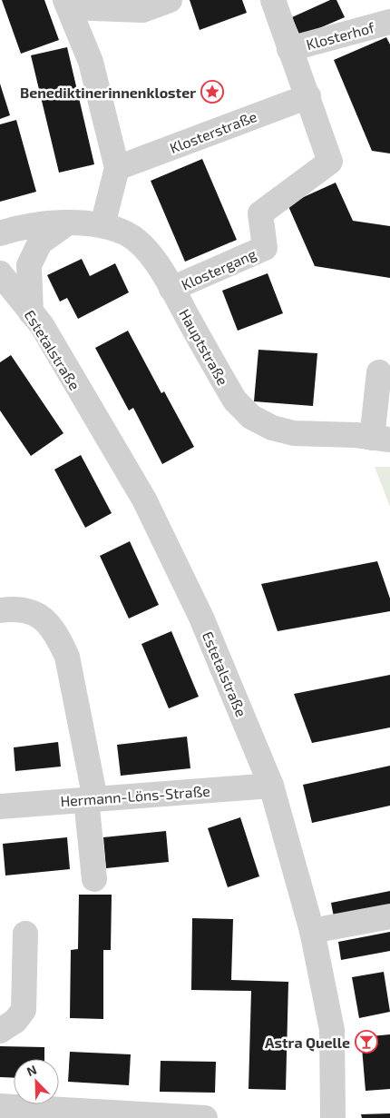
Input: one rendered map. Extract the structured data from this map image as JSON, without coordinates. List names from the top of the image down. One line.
{"streets":{"street":["Klosterhof","Klosterstraße","Klostergang","Hauptstraße","Estetalstraße","Hermann-Löns-Straße"]},"crossings":[["Klosterhof","Klosterstraße"],["Klosterhof","Klostergang"],["Klosterstraße","Klostergang"],["Klostergang","Hauptstraße"],["Estetalstraße","Hermann-Löns-Straße"]],"places":{"place":["Benediktinerinnenkloster"],"bar":["Astra Quelle"]},"north":"top left"}
